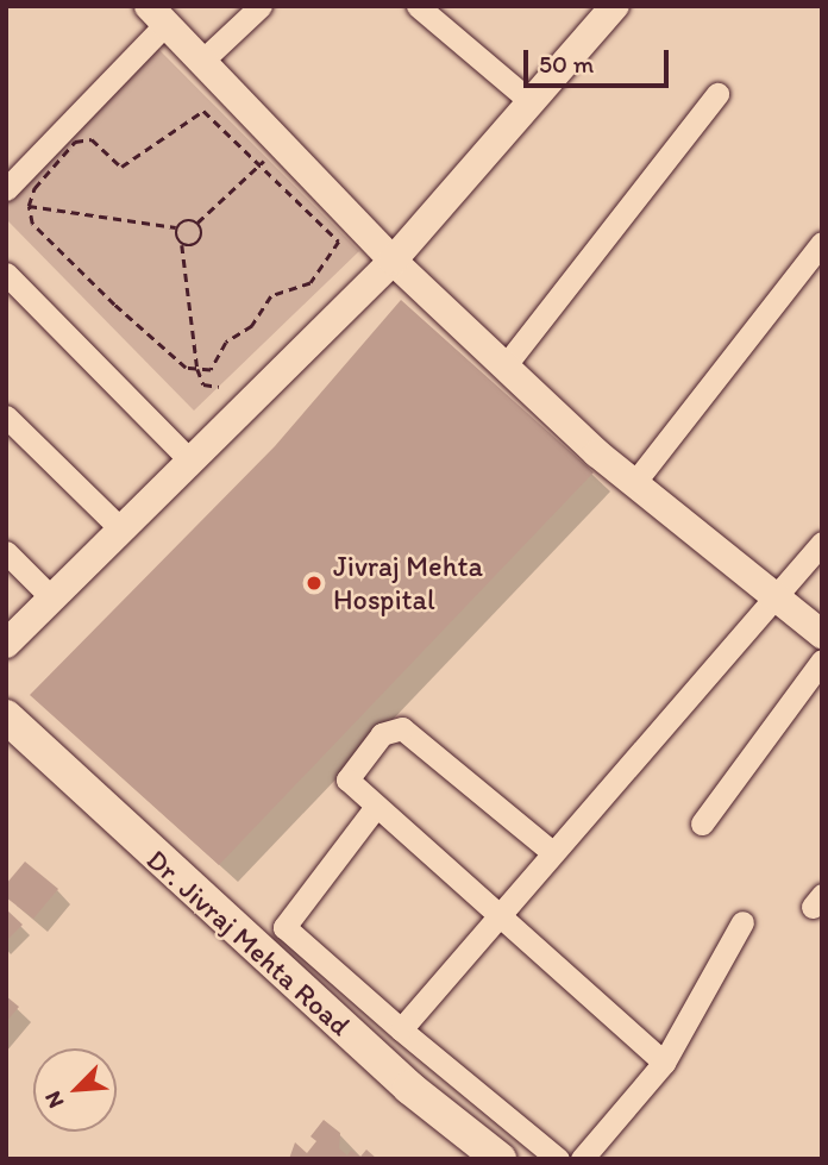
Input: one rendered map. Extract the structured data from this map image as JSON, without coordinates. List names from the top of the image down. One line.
{"streets":{"main road":["Dr. Jivraj Mehta Road"]},"places":["Jivraj Mehta Hospital"],"scale_bar":"50 m","north":"bottom left"}
